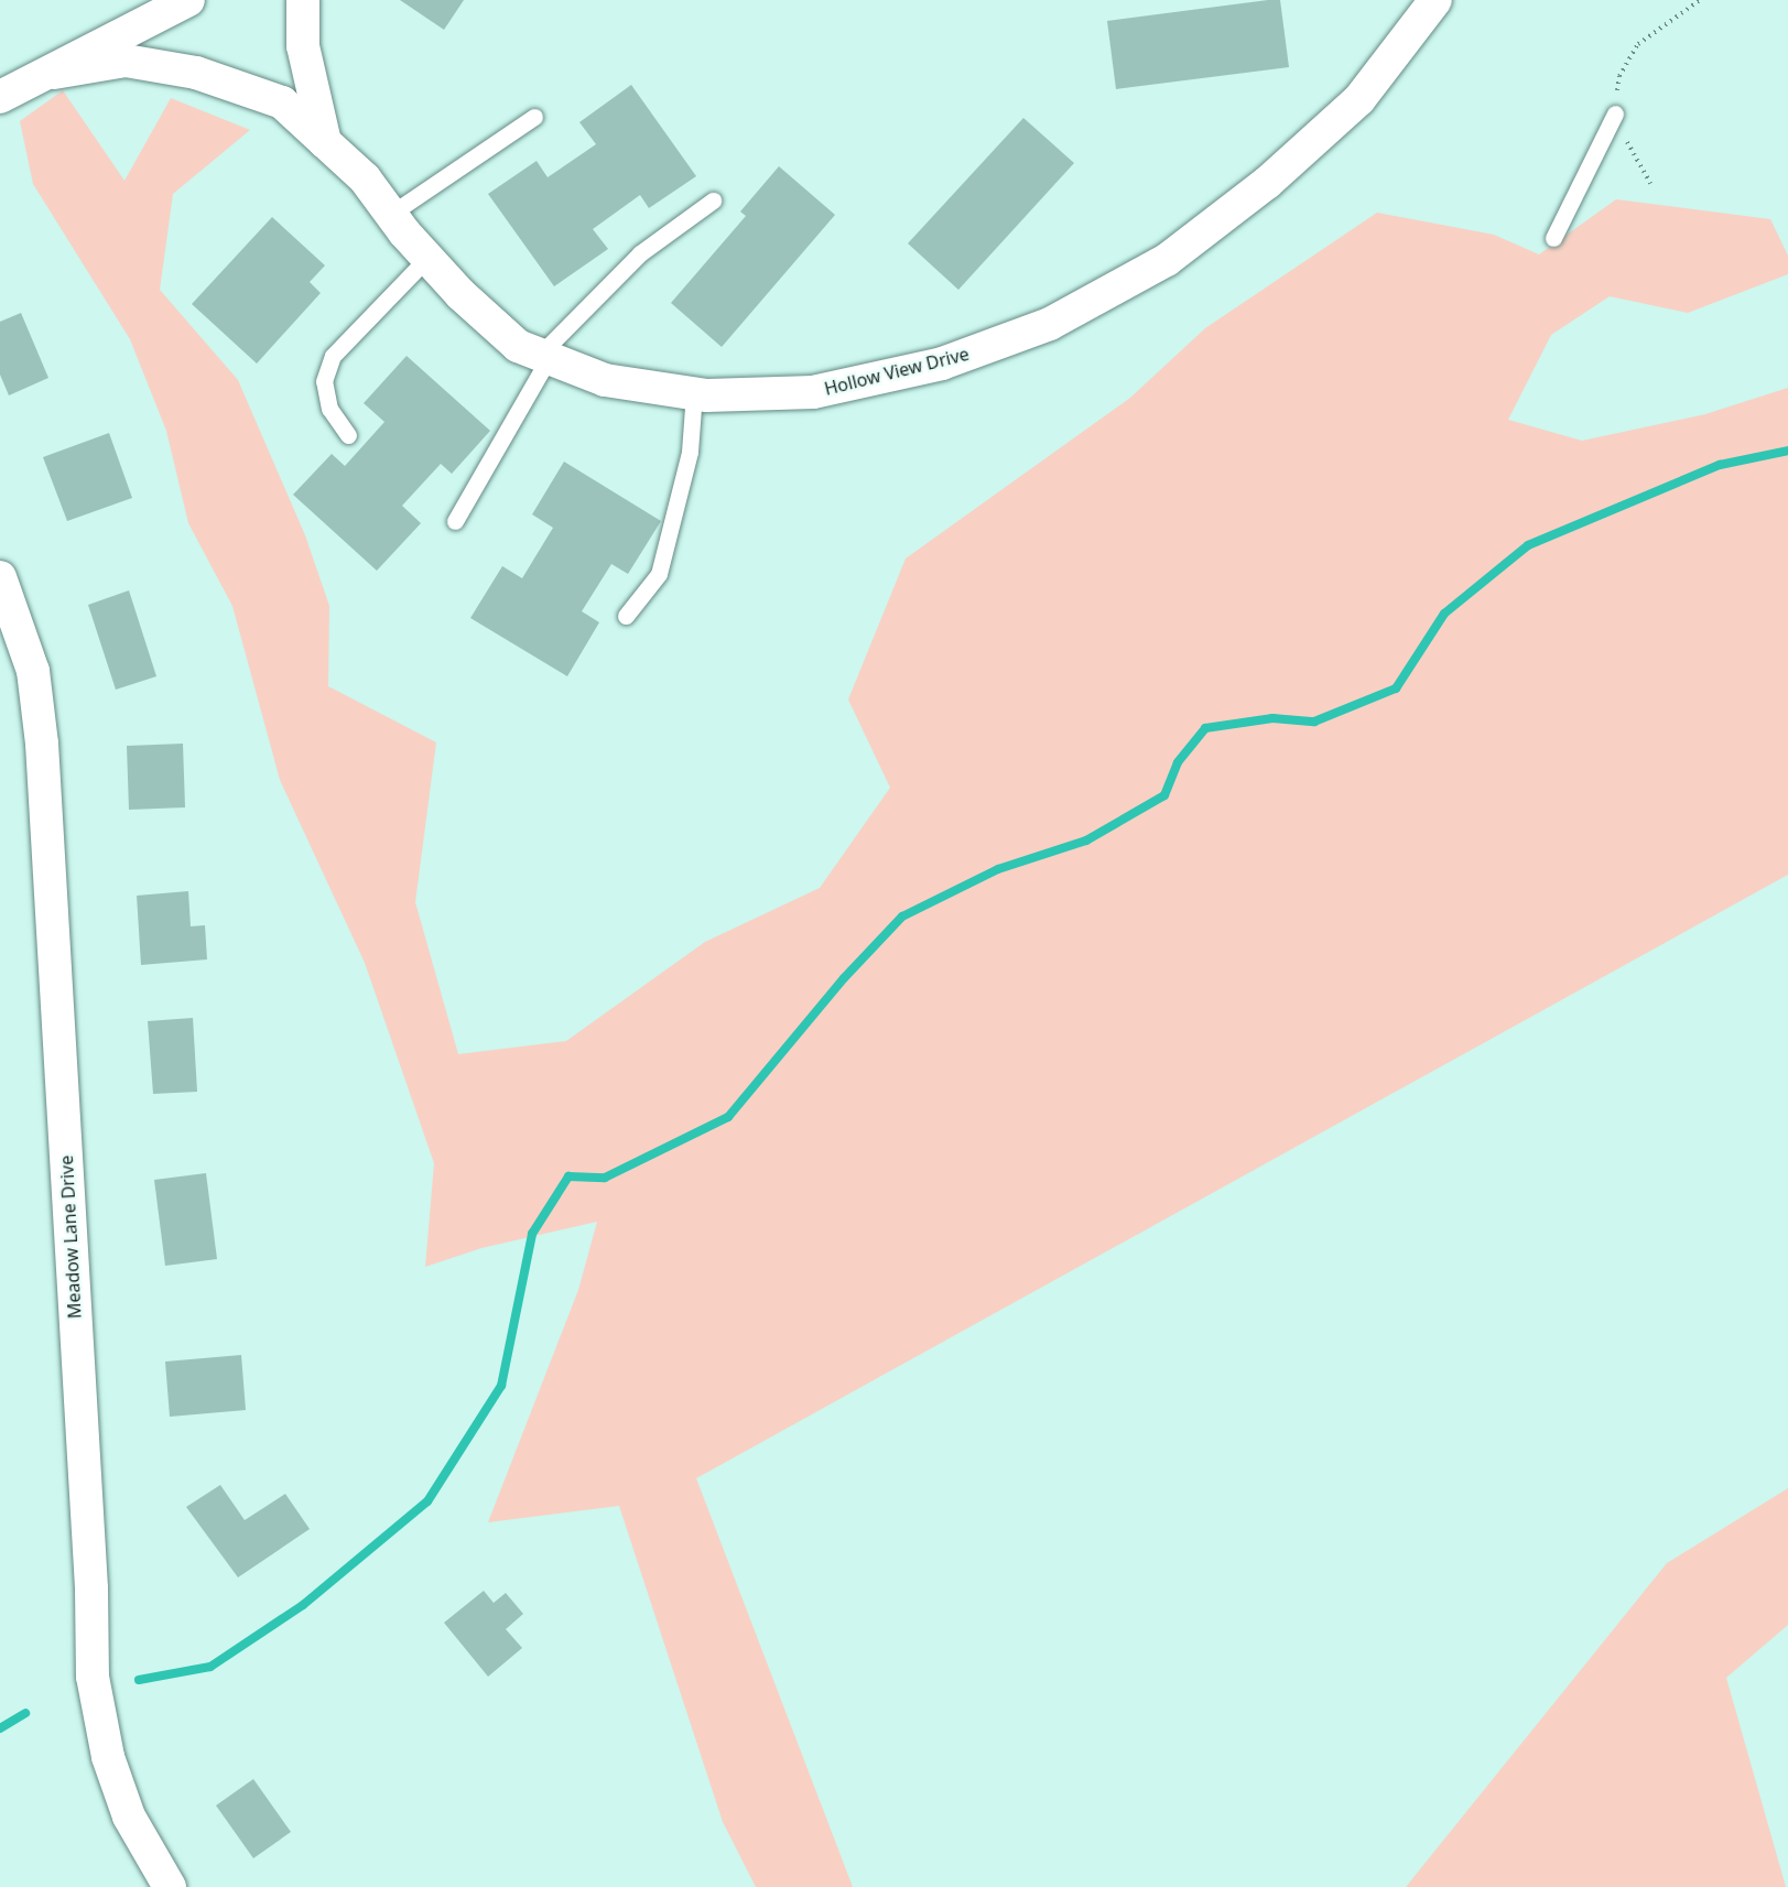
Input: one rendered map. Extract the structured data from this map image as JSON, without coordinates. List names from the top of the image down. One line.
{"streets":{"street":["Hollow View Drive","Meadow Lane Drive"]}}
